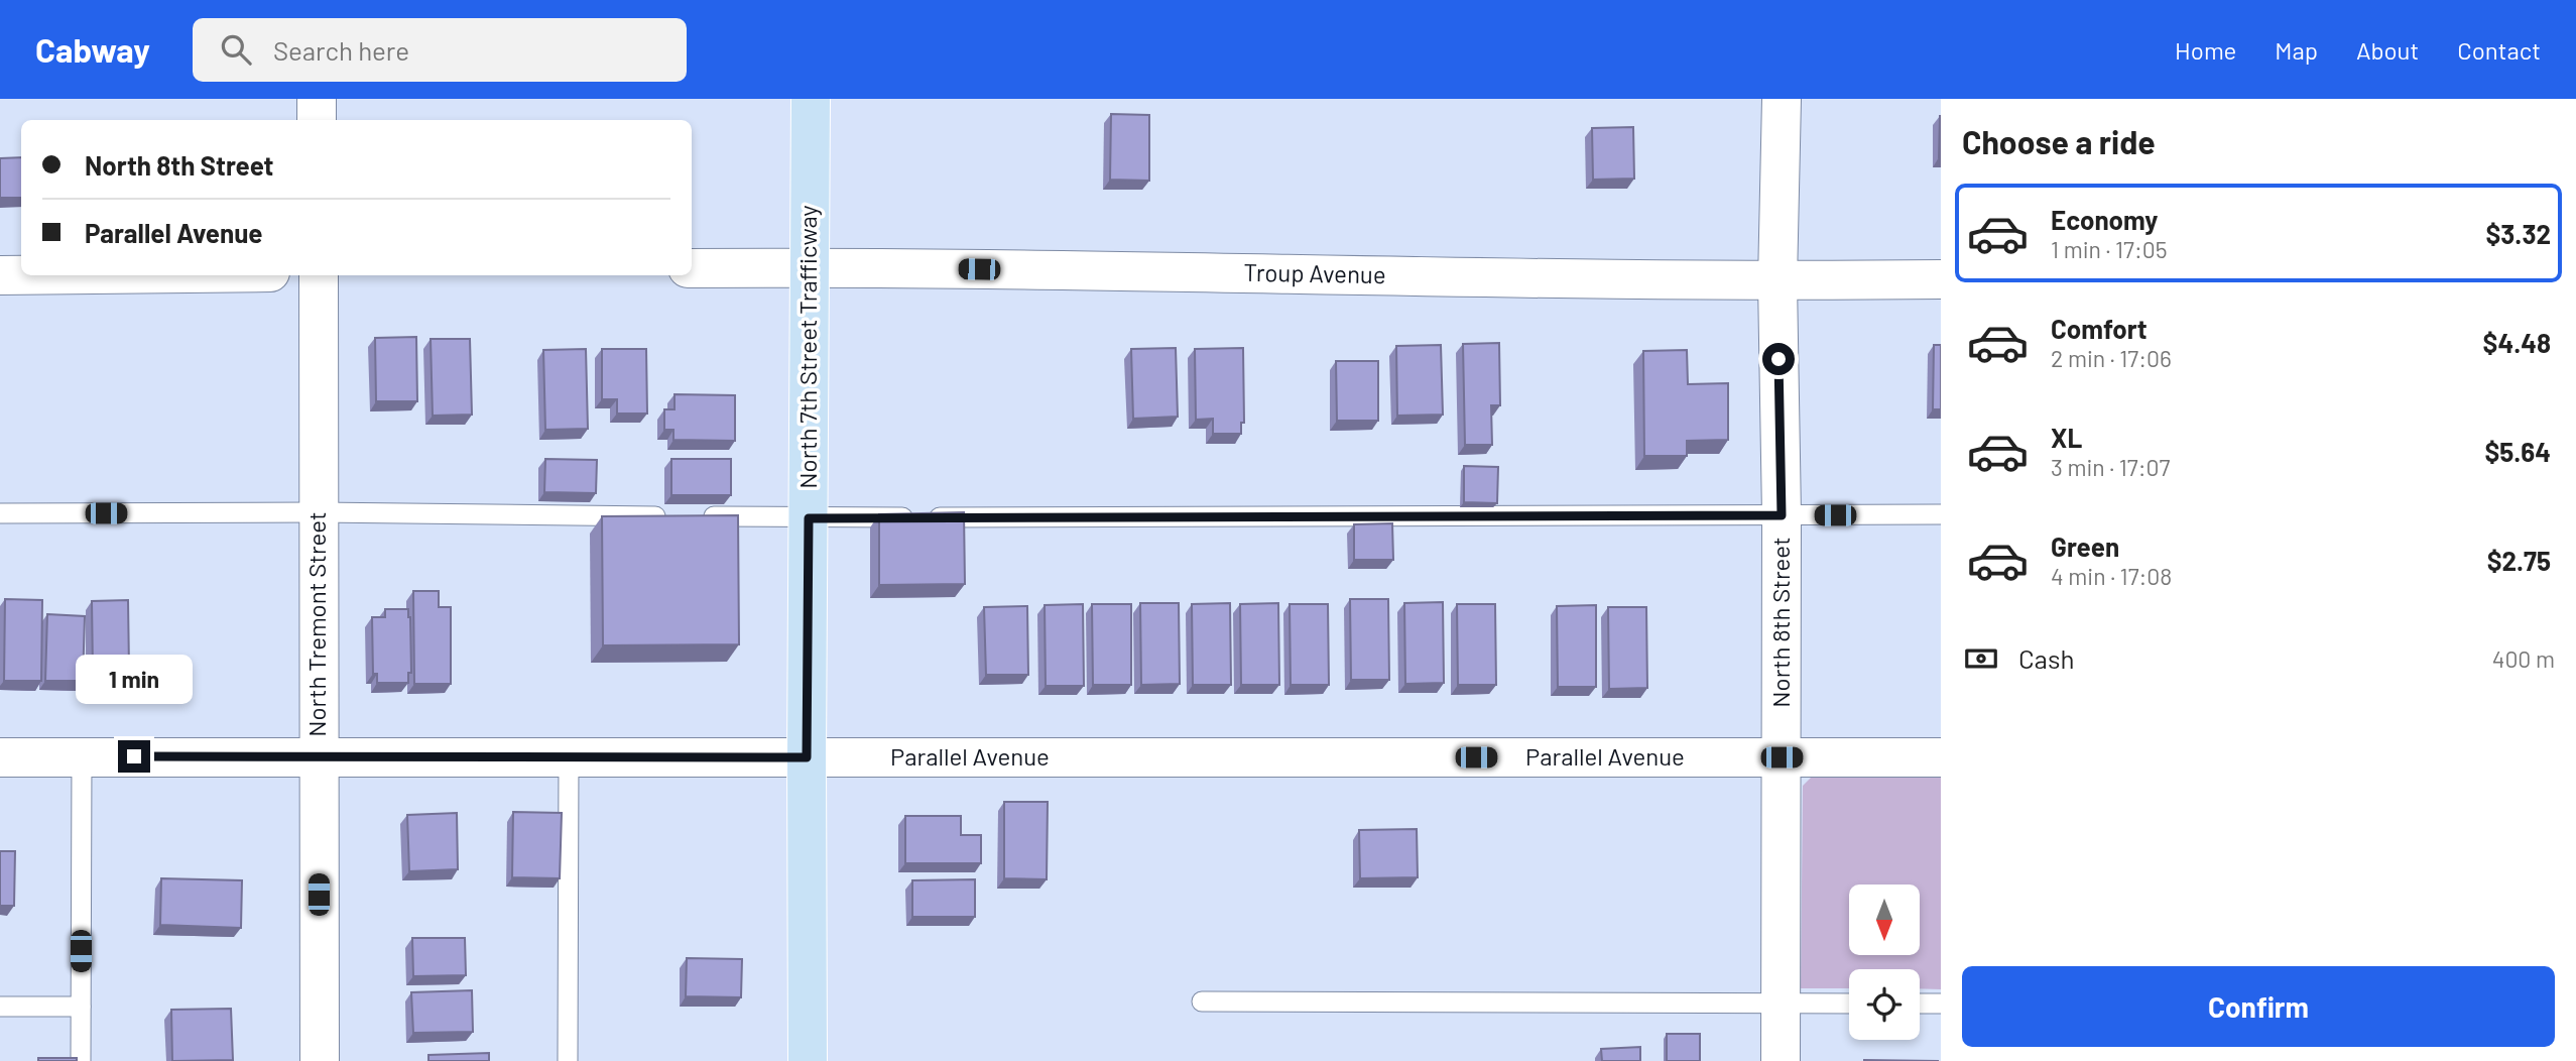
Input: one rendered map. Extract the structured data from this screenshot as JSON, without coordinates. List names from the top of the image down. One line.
{"streets":{"main road":["North 7th Street Trafficway"],"street":["Troup Avenue","North 8th Street","North Tremont Street","Parallel Avenue"]},"crossings":[["Troup Avenue","North 7th Street Trafficway"],["Troup Avenue","North 8th Street"],["North 7th Street Trafficway","Parallel Avenue"],["North 8th Street","Parallel Avenue"],["North Tremont Street","Parallel Avenue"]],"north":"bottom","page":{"header":"Cabway","search":"Search here","nav":["Home","Map","About","Contact"],"heading":"Choose a ride","banner":["North 8th Street","Parallel Avenue"],"list":[{"name":"Economy","note":"1 min · 17:05","value":"$3.32"},{"name":"Comfort","note":"2 min · 17:06","value":"$4.48"},{"name":"XL","note":"3 min · 17:07","value":"$5.64"},{"name":"Green","note":"4 min · 17:08","value":"$2.75"}],"pay":["Cash","400 m"],"bubble":"1 min","buttons":"Confirm"}}
